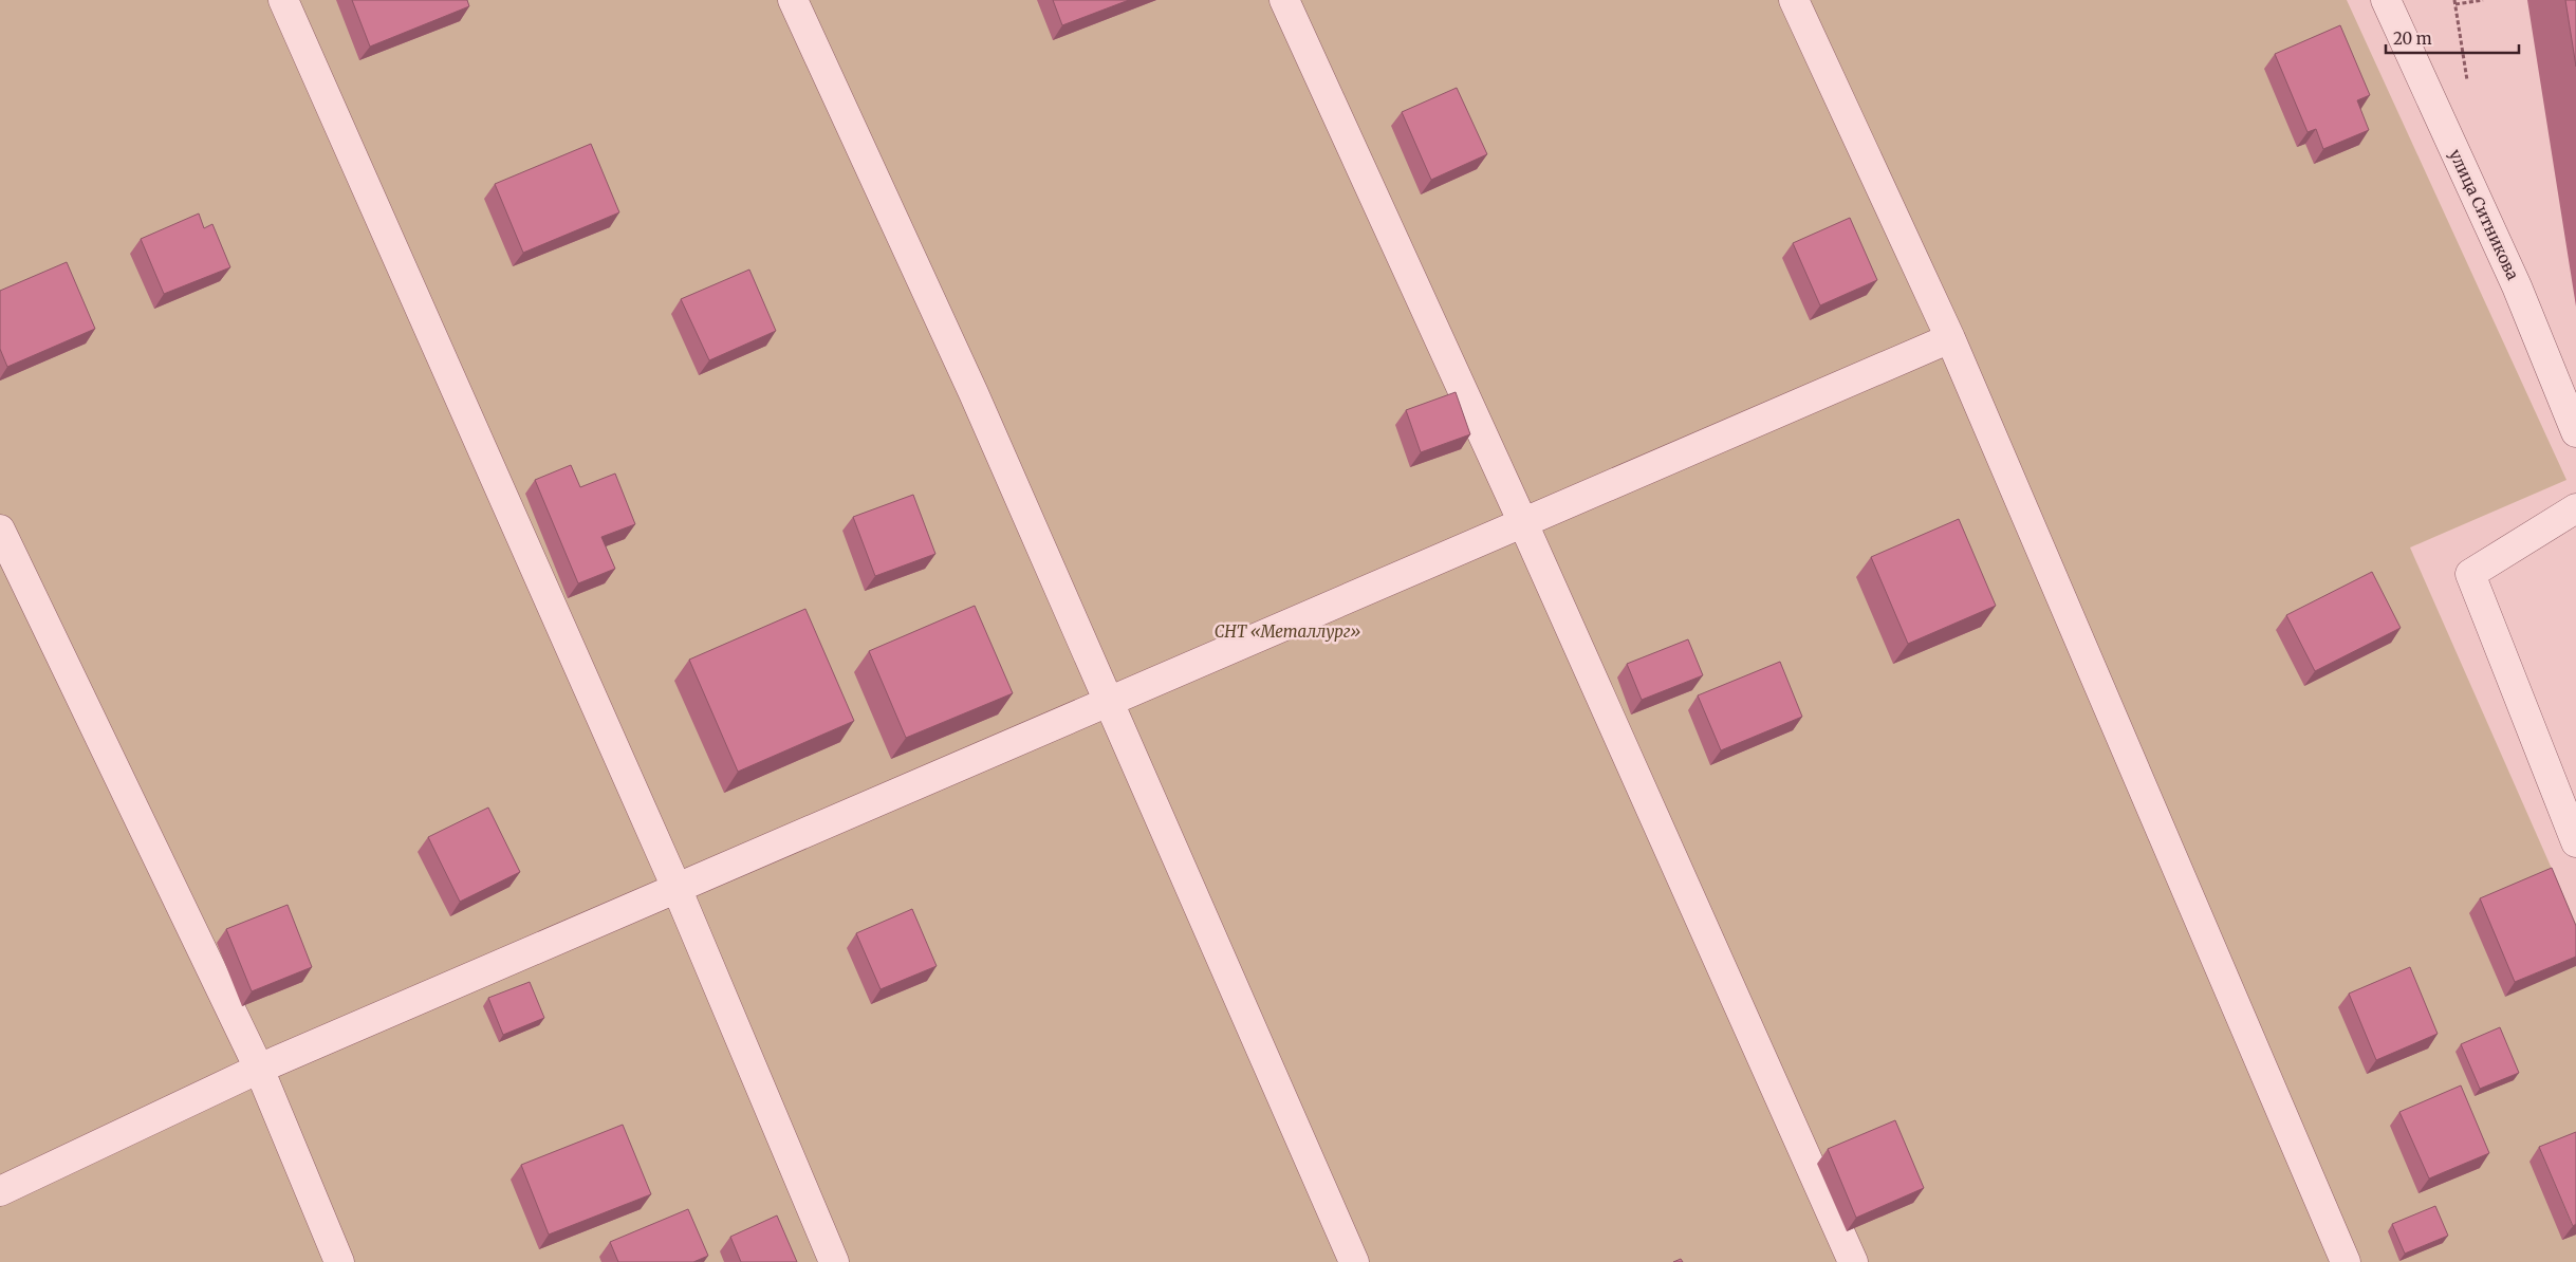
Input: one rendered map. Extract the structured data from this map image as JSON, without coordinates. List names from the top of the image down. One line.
{"streets":{"street":["улица Ситникова"]},"parks":["СНТ «Металлург»"],"scale_bar":"20 m"}
